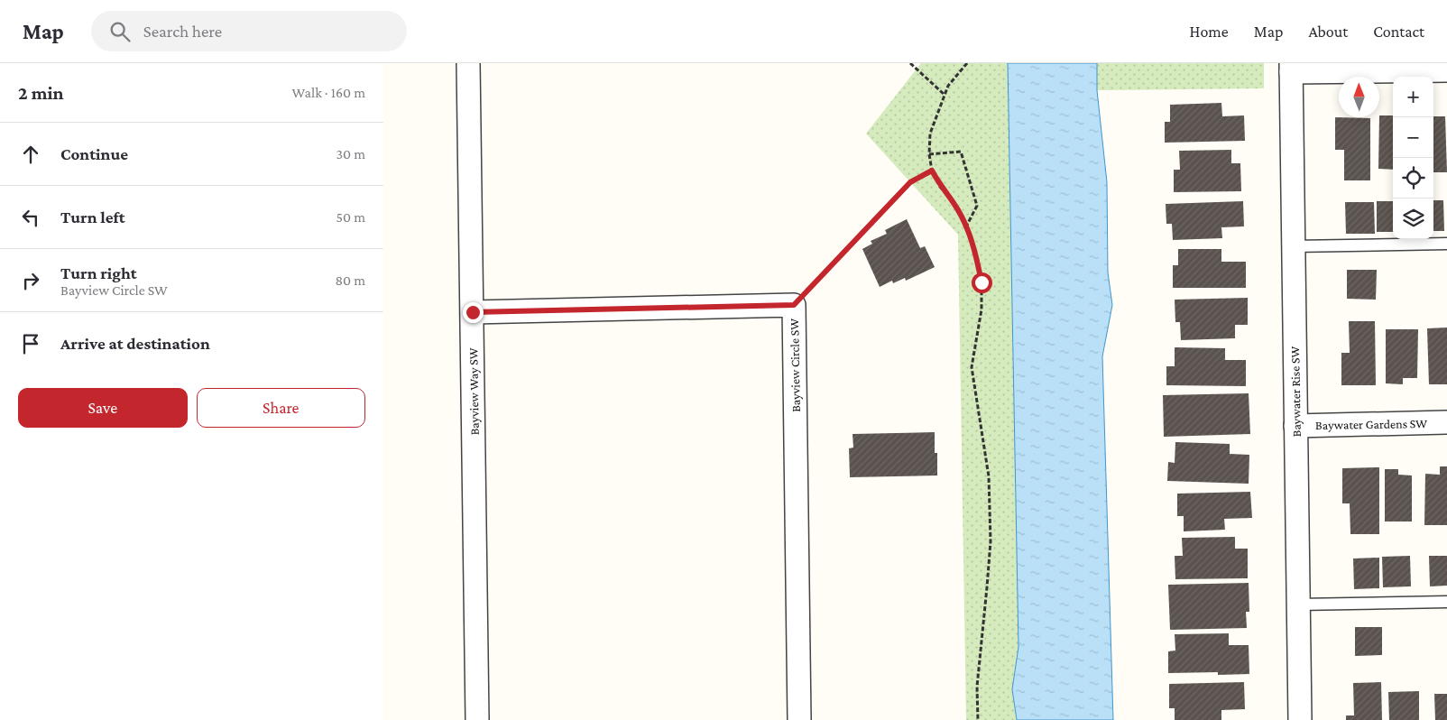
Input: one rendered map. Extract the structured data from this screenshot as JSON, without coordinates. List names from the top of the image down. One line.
{"streets":{"street":["Bayview Circle SW","Bayview Way SW","Baywater Rise SW","Baywater Gardens SW"]},"crossings":[["Bayview Circle SW","Bayview Way SW"],["Baywater Rise SW","Baywater Gardens SW"]],"north":"top","page":{"header":"Map","search":"Search here","nav":["Home","Map","About","Contact"],"heading":["2 min","Walk · 160 m"],"map_buttons":["+","−"],"list":[["Continue","30 m"],["Turn left","50 m"],["Turn right","Bayview Circle SW","80 m"],"Arrive at destination"],"buttons":["Save","Share"]}}
